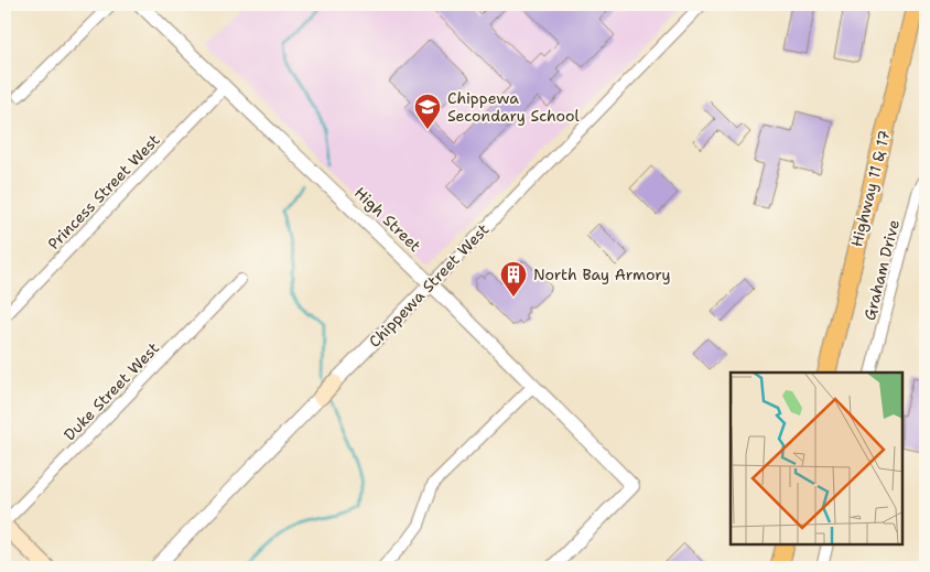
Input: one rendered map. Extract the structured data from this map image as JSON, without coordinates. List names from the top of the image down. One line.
{"streets":{"highway":["Highway 11 & 17"],"main road":["Chippewa Street West"],"street":["Princess Street West","High Street","Graham Drive","Duke Street West"]},"crossings":[["Princess Street West","High Street"],["High Street","Chippewa Street West"]],"places":{"school or university":["Chippewa Secondary School"],"building":["North Bay Armory"]}}
